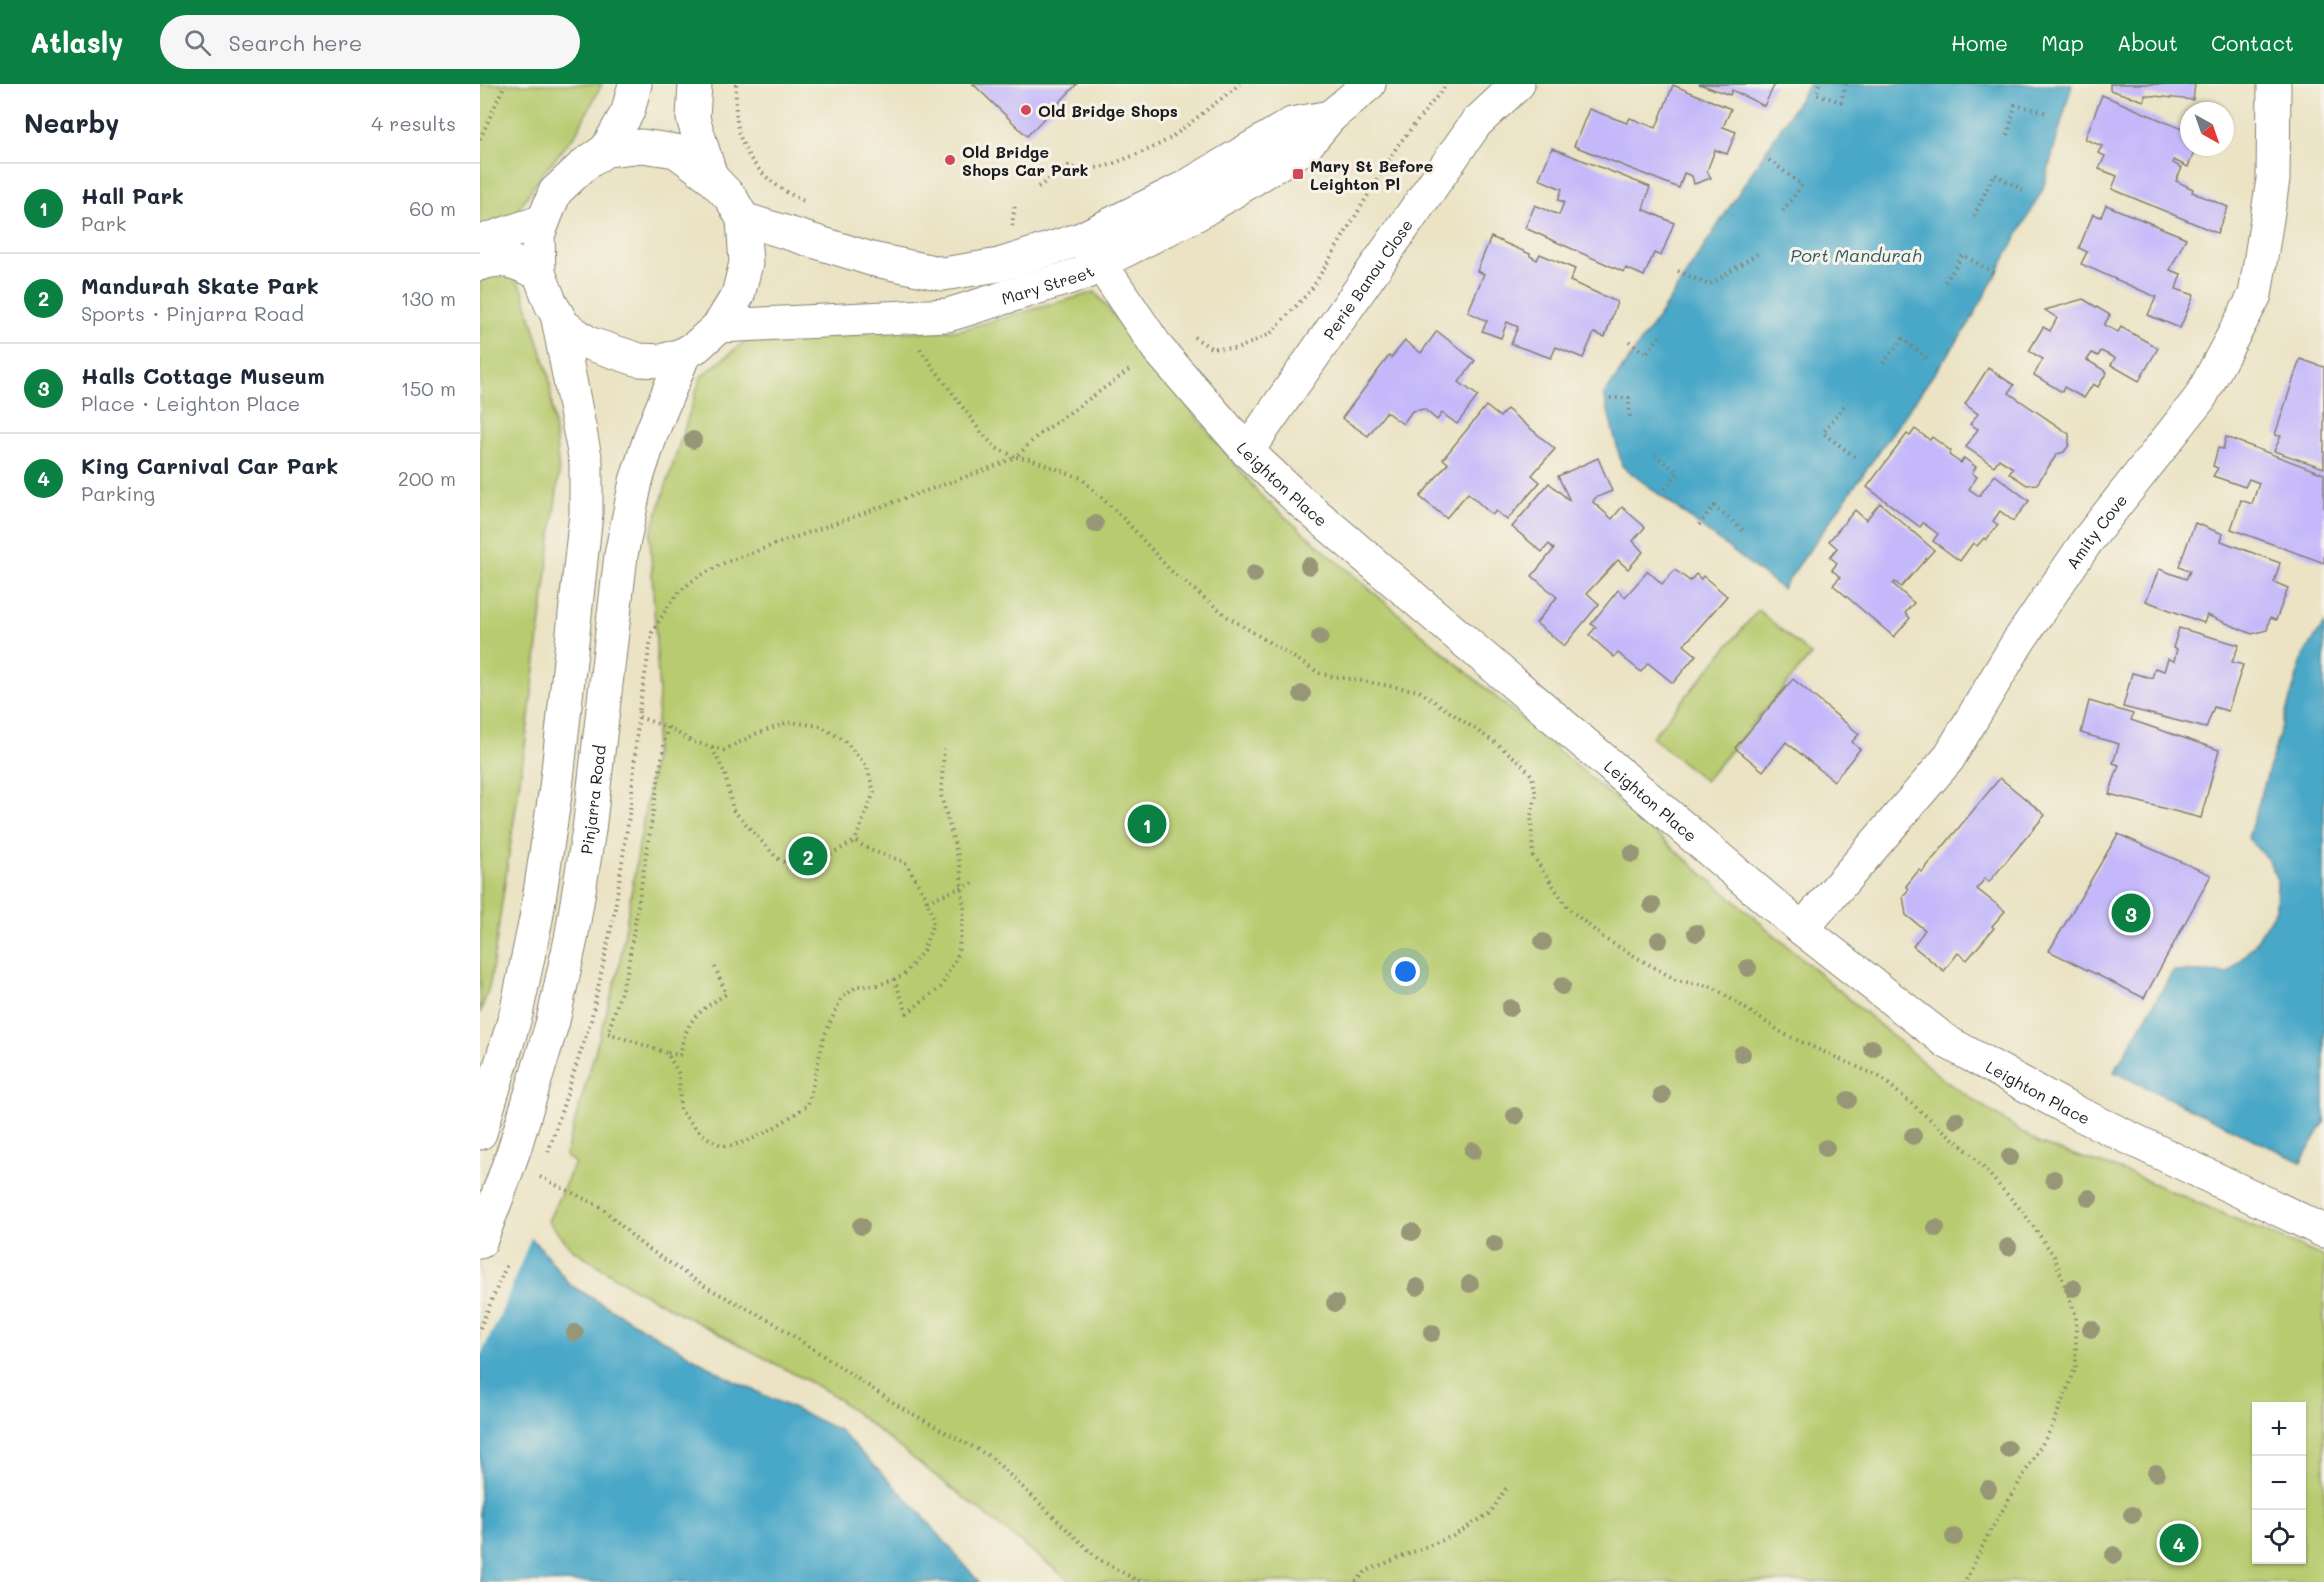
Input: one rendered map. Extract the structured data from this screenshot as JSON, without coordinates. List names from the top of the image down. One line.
{"streets":{"street":["Perie Banou Close","Mary Street","Leighton Place","Amity Cove","Pinjarra Road"]},"crossings":[["Perie Banou Close","Leighton Place"],["Mary Street","Leighton Place"],["Mary Street","Pinjarra Road"],["Leighton Place","Amity Cove"]],"water":["Port Mandurah"],"places":{"other":["Old Bridge Shops","Old Bridge Shops Car Park"],"transit":["Mary St Before Leighton Pl"]},"north":"bottom right","page":{"header":"Atlasly","search":"Search here","nav":["Home","Map","About","Contact"],"heading":["Nearby","4 results"],"list":[{"mark":"1","name":"Hall Park","note":"Park","value":"60 m"},{"mark":"2","name":"Mandurah Skate Park","note":"Sports · Pinjarra Road","value":"130 m"},{"mark":"3","name":"Halls Cottage Museum","note":"Place · Leighton Place","value":"150 m"},{"mark":"4","name":"King Carnival Car Park","note":"Parking","value":"200 m"}],"pins":["1","2","3","4"],"map_buttons":["+","−"]}}
